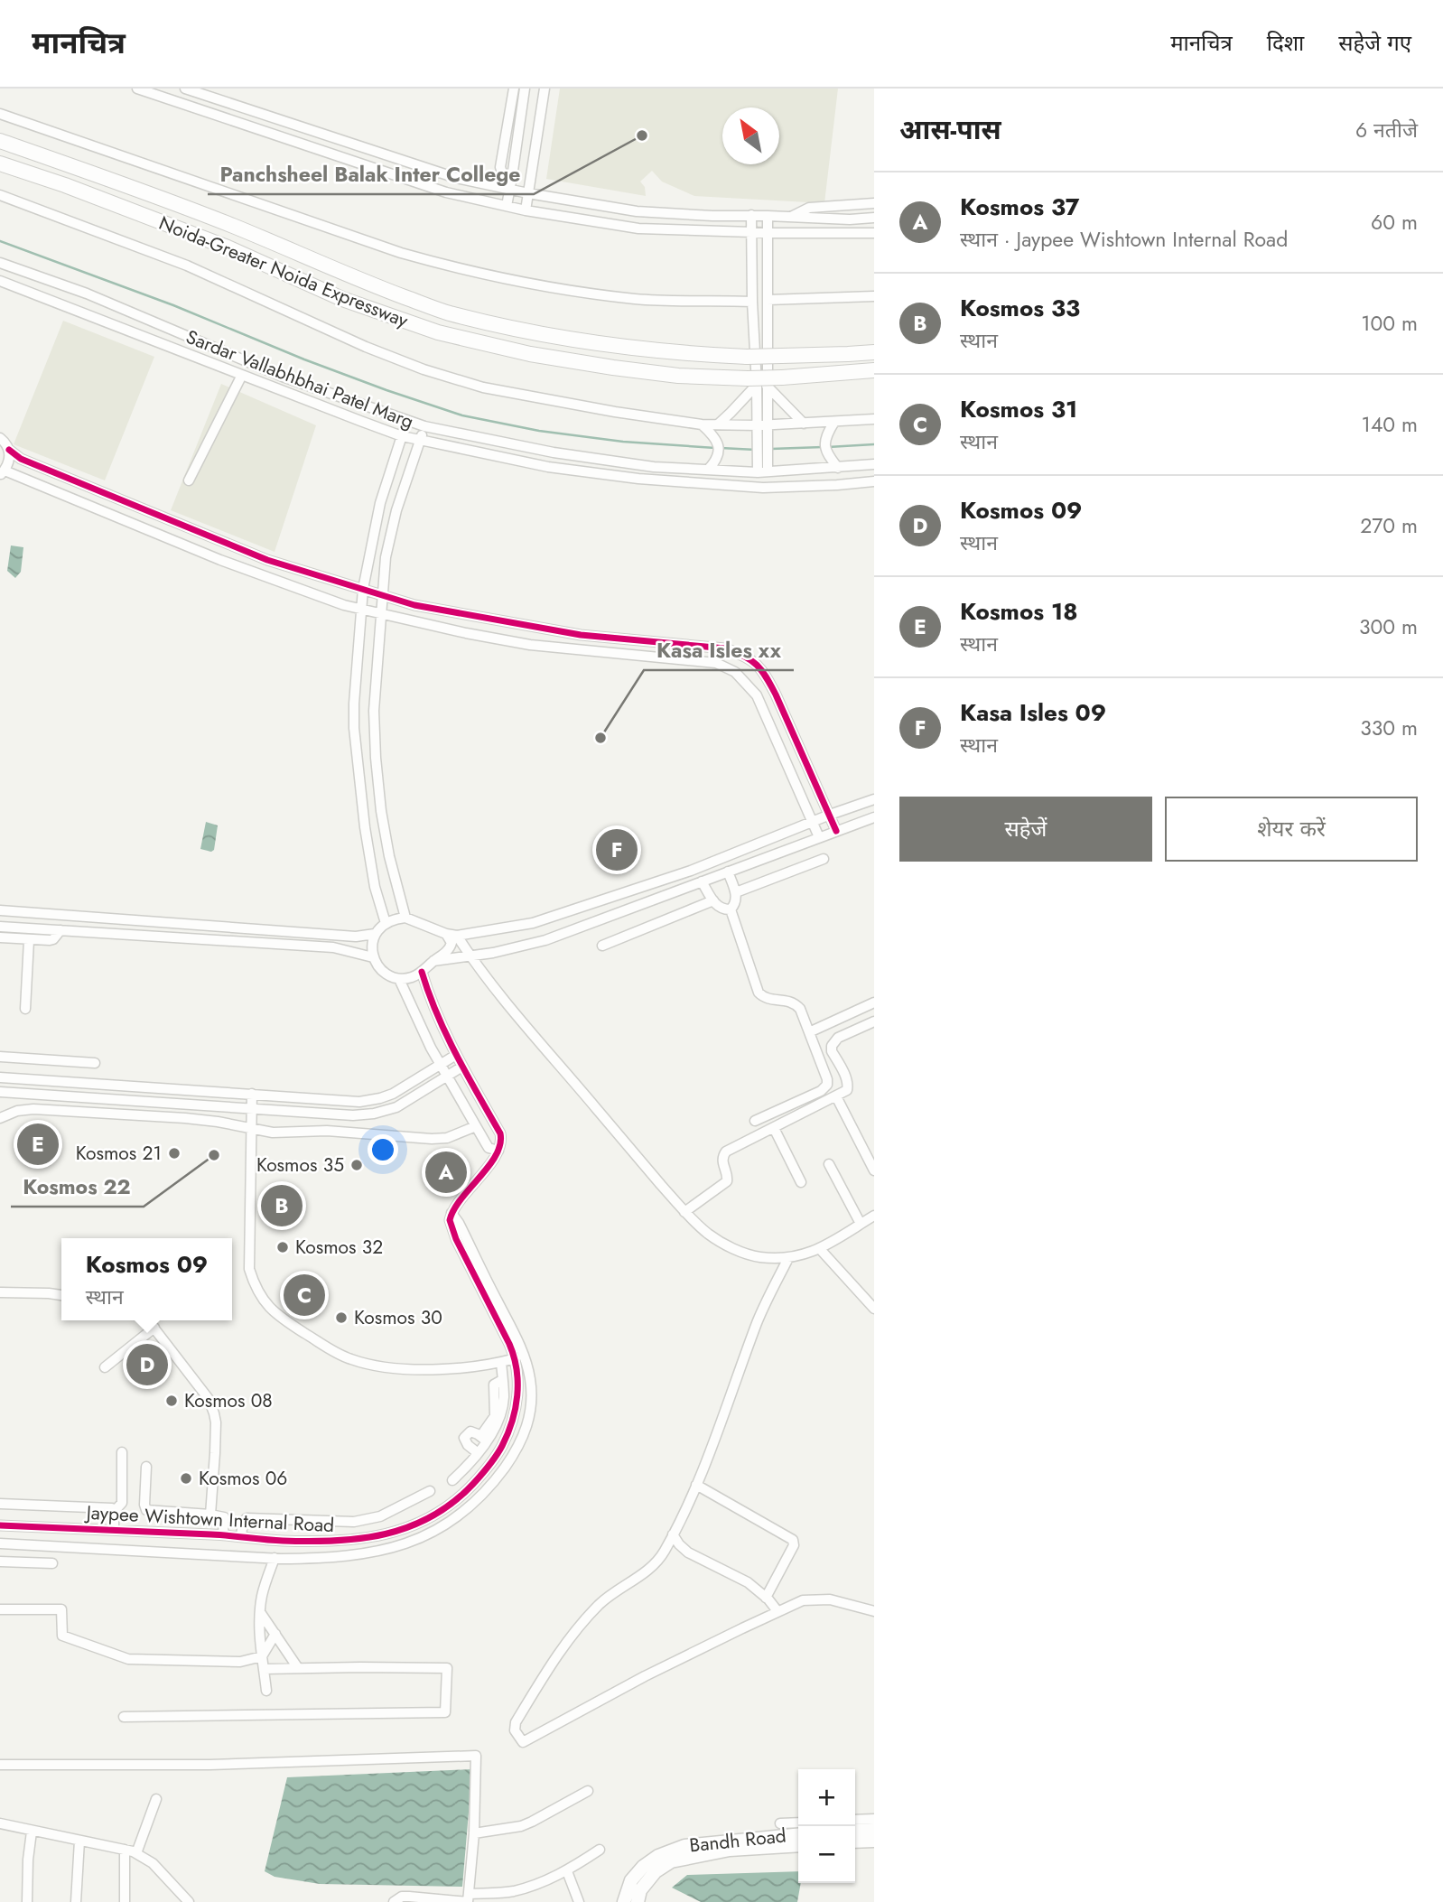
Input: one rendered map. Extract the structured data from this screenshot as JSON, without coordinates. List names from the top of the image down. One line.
{"streets":{"highway":["Noida-Greater Noida Expressway"],"main road":["Bandh Road"],"street":["Sardar Vallabhbhai Patel Marg","Jaypee Wishtown Internal Road"]},"places":["Panchsheel Balak Inter College","Kasa Isles xx","Kosmos 21","Kosmos 22","Kosmos 35","Kosmos 32","Kosmos 30","Kosmos 08","Kosmos 06"],"north":"top left","page":{"header":"मानचित्र","nav":["मानचित्र","दिशा","सहेजे गए"],"heading":["आस-पास","6 नतीजे"],"list":[{"mark":"A","name":"Kosmos 37","note":"स्थान · Jaypee Wishtown Internal Road","value":"60 m"},{"mark":"B","name":"Kosmos 33","note":"स्थान","value":"100 m"},{"mark":"C","name":"Kosmos 31","note":"स्थान","value":"140 m"},{"mark":"D","name":"Kosmos 09","note":"स्थान","value":"270 m"},{"mark":"E","name":"Kosmos 18","note":"स्थान","value":"300 m"},{"mark":"F","name":"Kasa Isles 09","note":"स्थान","value":"330 m"}],"buttons":["सहेजें","शेयर करें"],"pins":["F","E","A","B","C","D"],"popup":["Kosmos 09","स्थान"],"map_buttons":["+","−"]}}
